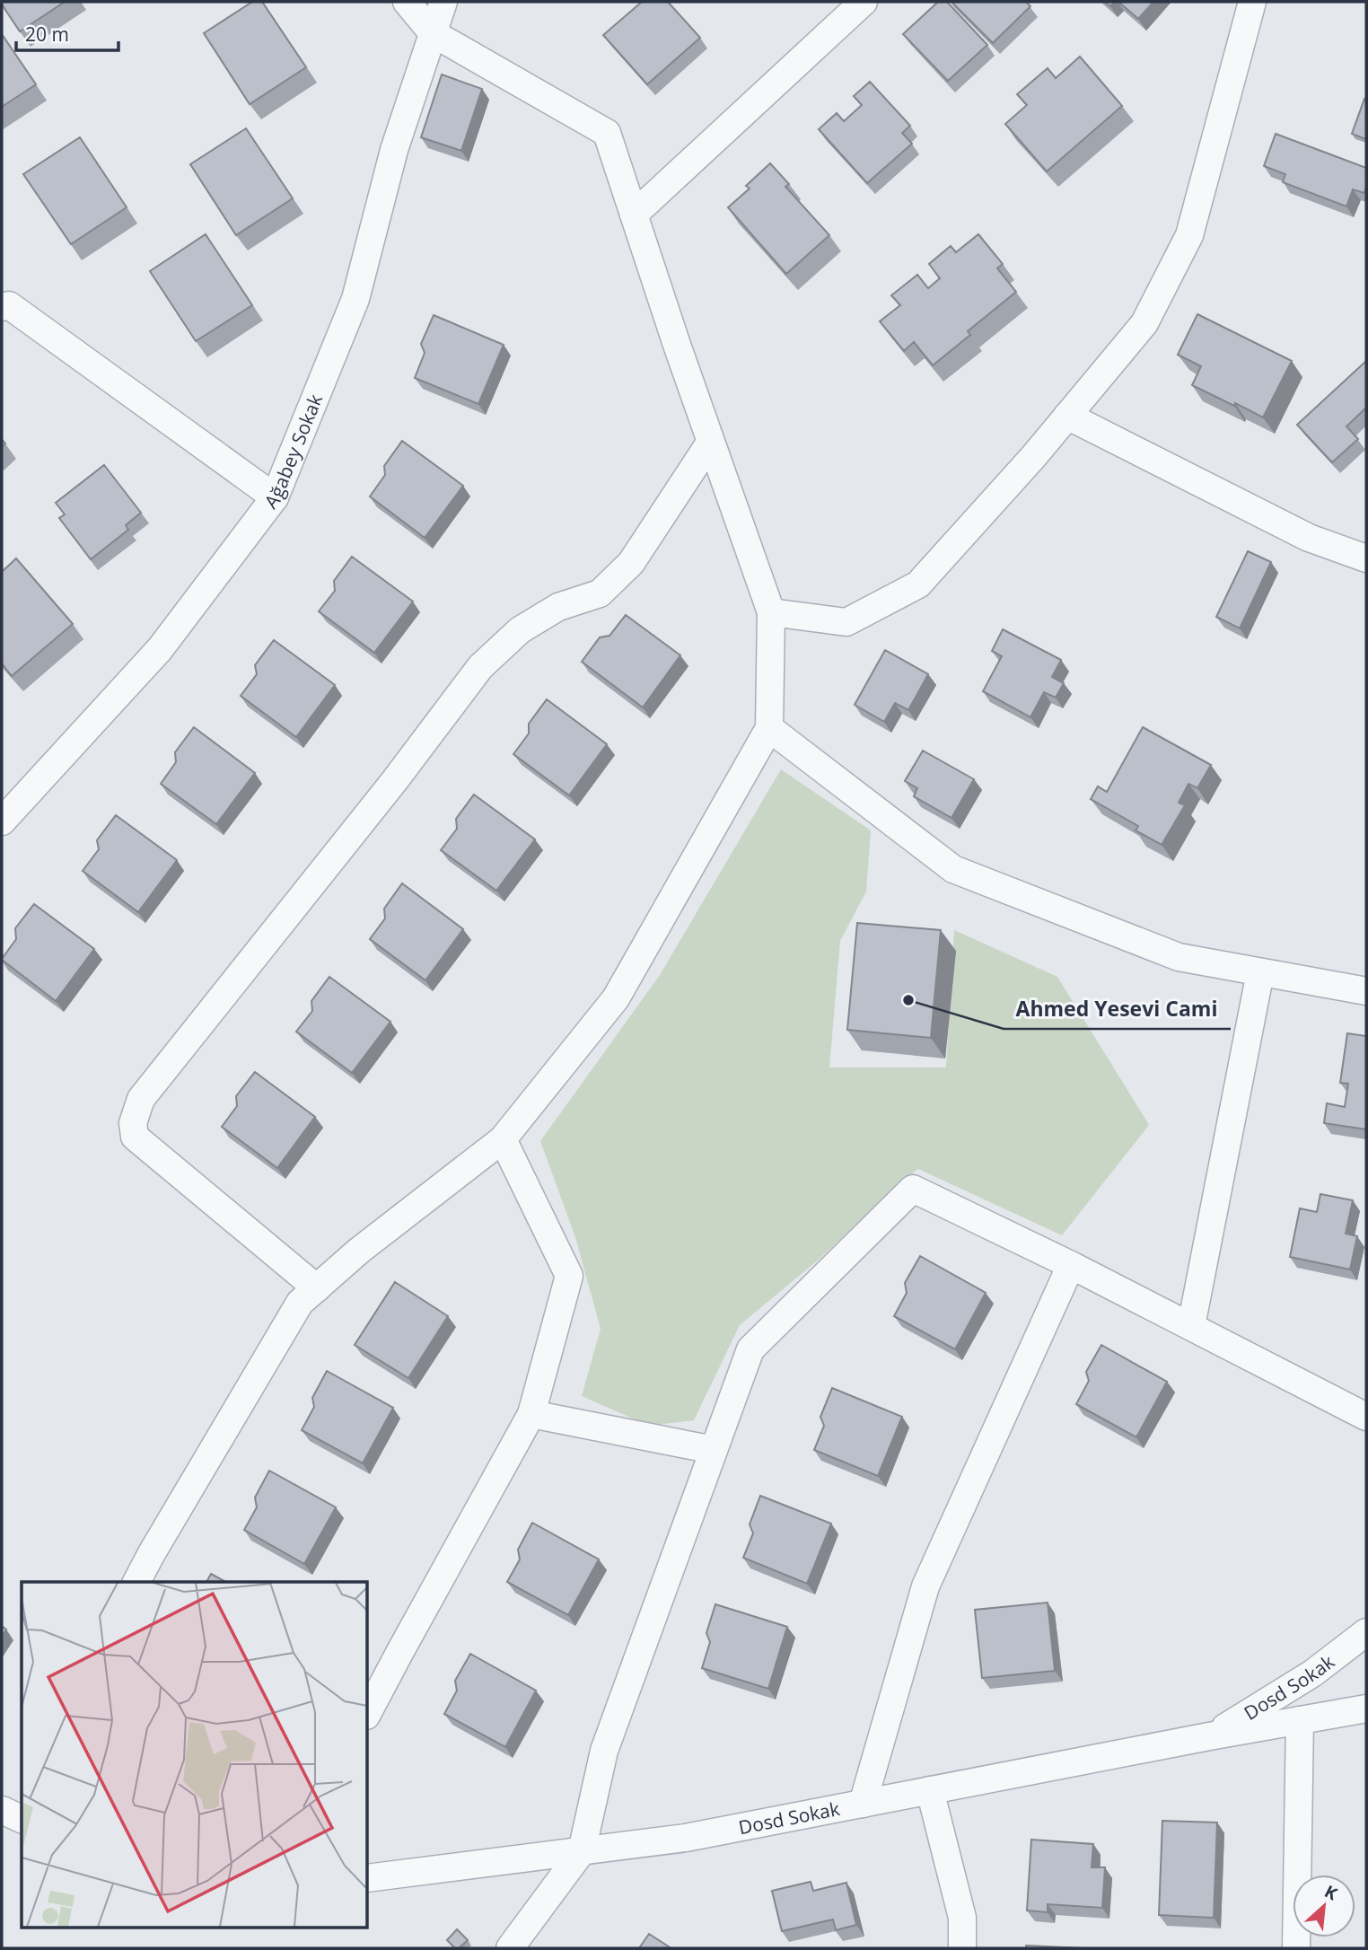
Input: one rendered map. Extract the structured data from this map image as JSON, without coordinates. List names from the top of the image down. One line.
{"streets":{"street":["Ağabey Sokak","Dosd Sokak"]},"places":["Ahmed Yesevi Cami"],"scale_bar":"20 m","north":"top right"}
